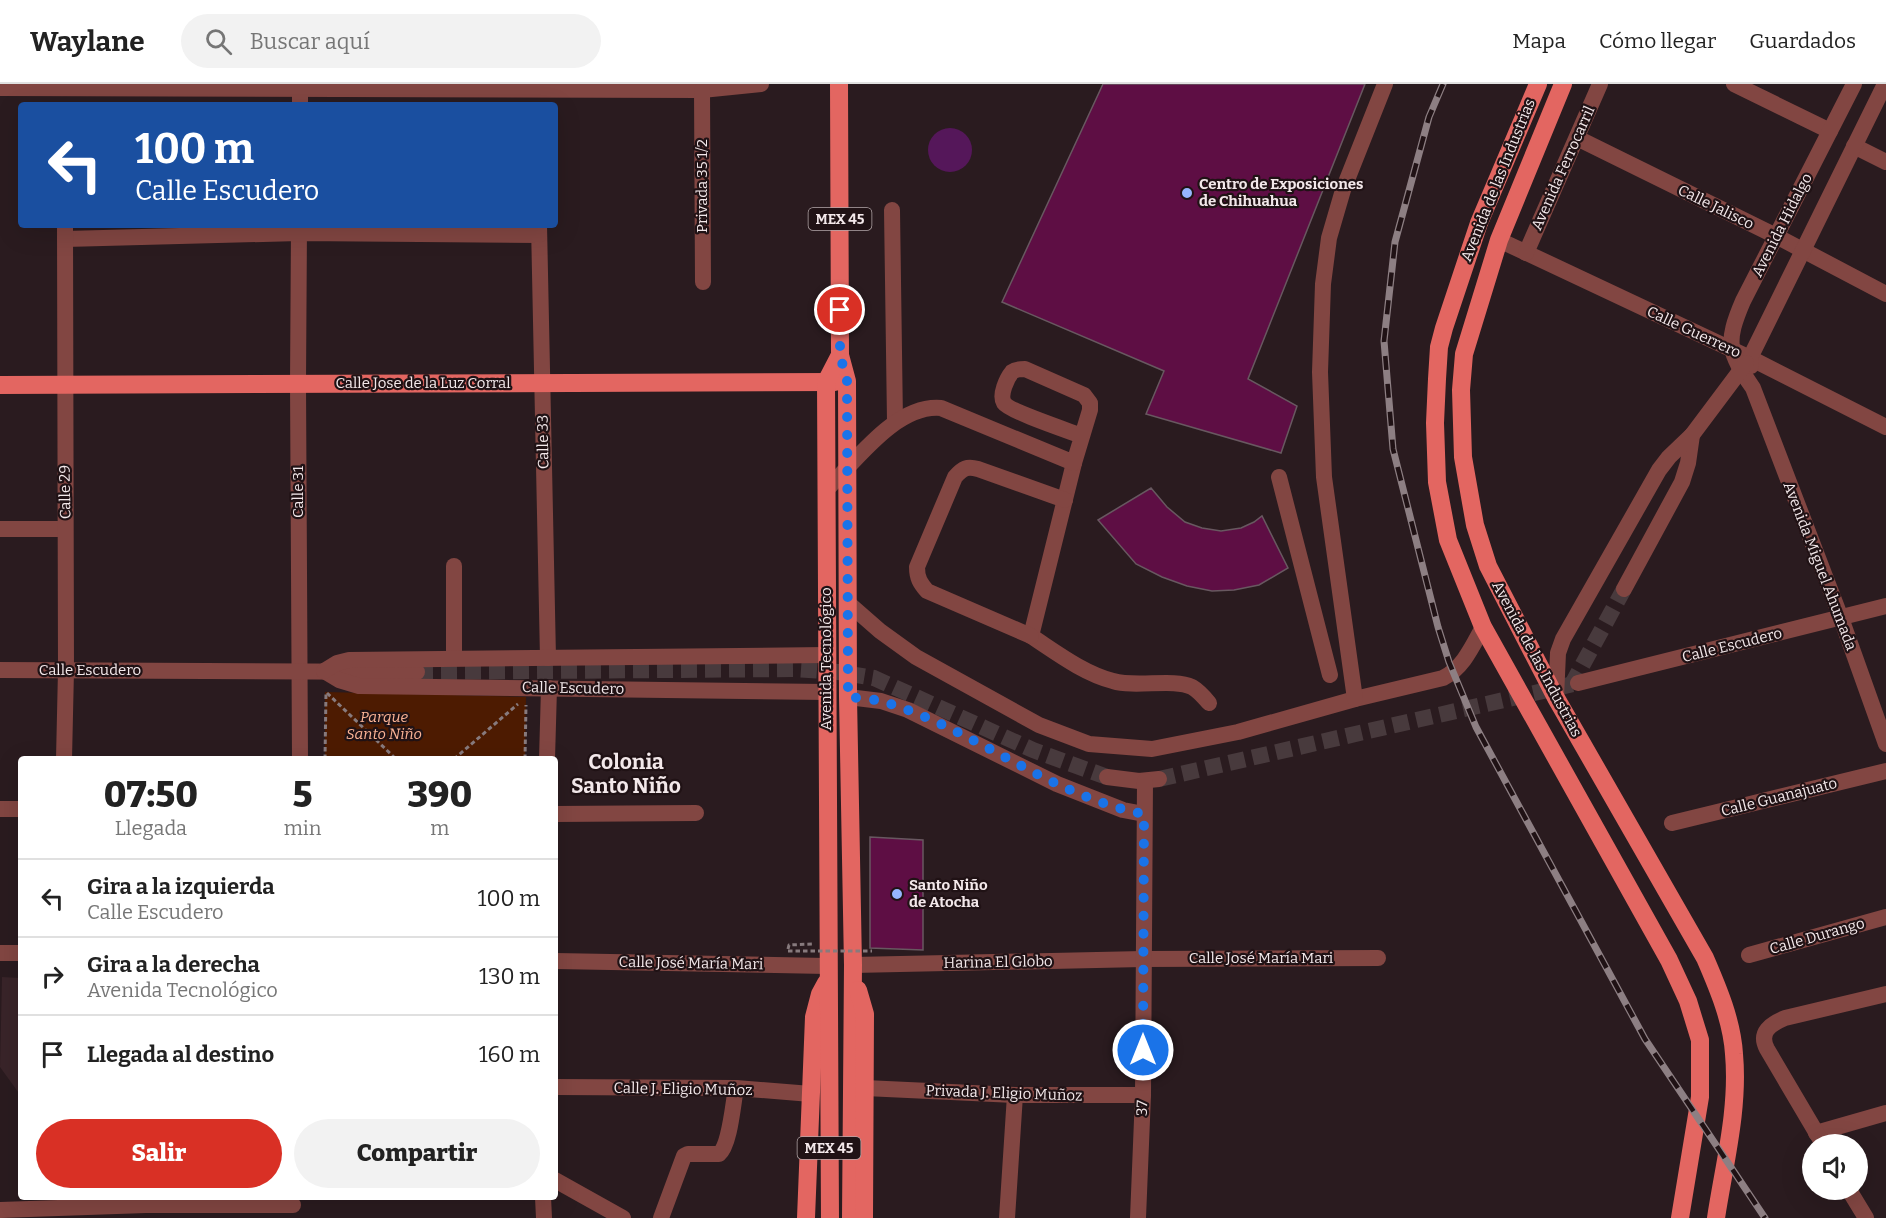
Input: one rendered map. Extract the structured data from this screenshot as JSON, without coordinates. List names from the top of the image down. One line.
{"streets":{"main road":["Avenida de las Industrias","MEX 45","Calle Jose de la Luz Corral","Avenida Tecnológico"],"street":["Avenida Ferrocarril","Privada 35 1/2","Calle Jalisco","Avenida Hidalgo","Calle Guerrero","Calle 33","Calle 29","Calle 31","Avenida Miguel Ahumada","Calle Escudero","Calle Guanajuato","Calle Durango","Calle José María Mari","Harina El Globo","Calle J. Eligio Muñoz","Privada J. Eligio Muñoz","37"]},"crossings":[["Avenida Ferrocarril","Calle Jalisco"],["Avenida Ferrocarril","Calle Guerrero"],["Avenida de las Industrias","Avenida Hidalgo"],["Avenida de las Industrias","Calle Guerrero"],["Calle Jalisco","Avenida Hidalgo"],["MEX 45","Avenida Tecnológico"],["MEX 45","Calle José María Mari"],["MEX 45","Privada J. Eligio Muñoz"],["Avenida Hidalgo","Calle Guerrero"],["Avenida Hidalgo","Avenida Miguel Ahumada"],["Calle Guerrero","Avenida Miguel Ahumada"],["Calle Jose de la Luz Corral","Calle 33"],["Calle Jose de la Luz Corral","Calle 29"],["Calle Jose de la Luz Corral","Calle 31"],["Calle Jose de la Luz Corral","Avenida Tecnológico"],["Calle 29","Calle Escudero"],["Calle 31","Calle Escudero"],["Avenida Miguel Ahumada","Calle Escudero"],["Calle Escudero","Avenida Tecnológico"],["Avenida Tecnológico","Calle José María Mari"],["Avenida Tecnológico","Harina El Globo"],["Calle José María Mari","Harina El Globo"],["Calle José María Mari","37"],["Harina El Globo","37"],["Privada J. Eligio Muñoz","37"]],"districts":["Colonia Santo Niño"],"parks":["Parque Santo Niño"],"places":["Centro de Exposiciones de Chihuahua","Santo Niño de Atocha"],"page":{"header":"Waylane","search":"Buscar aquí","nav":["Mapa","Cómo llegar","Guardados"],"turn":["100 m","Calle Escudero"],"eta":["07:50","Llegada","5","min","390","m"],"list":[{"name":"Gira a la izquierda","note":"Calle Escudero","value":"100 m"},{"name":"Gira a la derecha","note":"Avenida Tecnológico","value":"130 m"},{"name":"Llegada al destino","value":"160 m"}],"buttons":["Salir","Compartir"]}}
